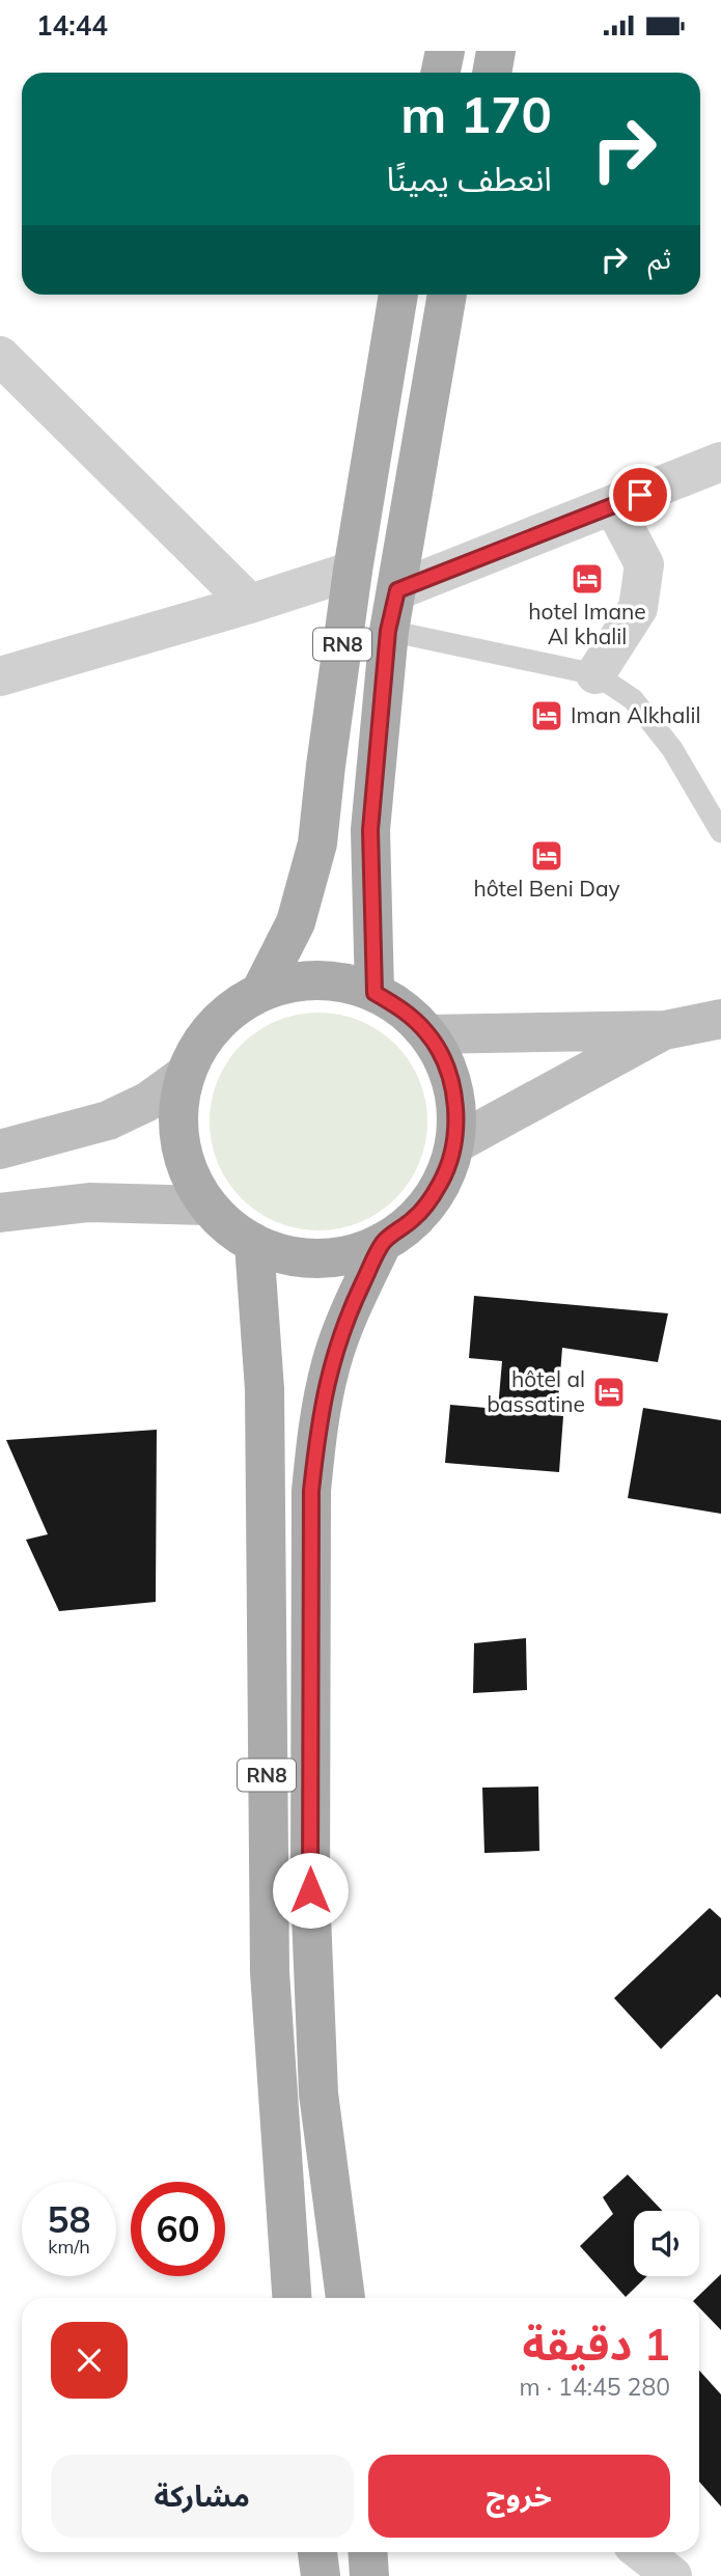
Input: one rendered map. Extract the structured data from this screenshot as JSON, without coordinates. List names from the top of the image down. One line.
{"streets":{"main road":["RN8"]},"places":{"hotel":["hotel Imane Al khalil","Iman Alkhalil","hôtel Beni Day","hôtel al bassatine"]},"page":{"status":"14:44","turn":["170 m","انعطف يمينًا"],"then":"ثم","speed":"58 km/h","limit":"60","heading":["1 دقيقة","280 m · 14:45"],"buttons":["خروج","مشاركة"]}}
